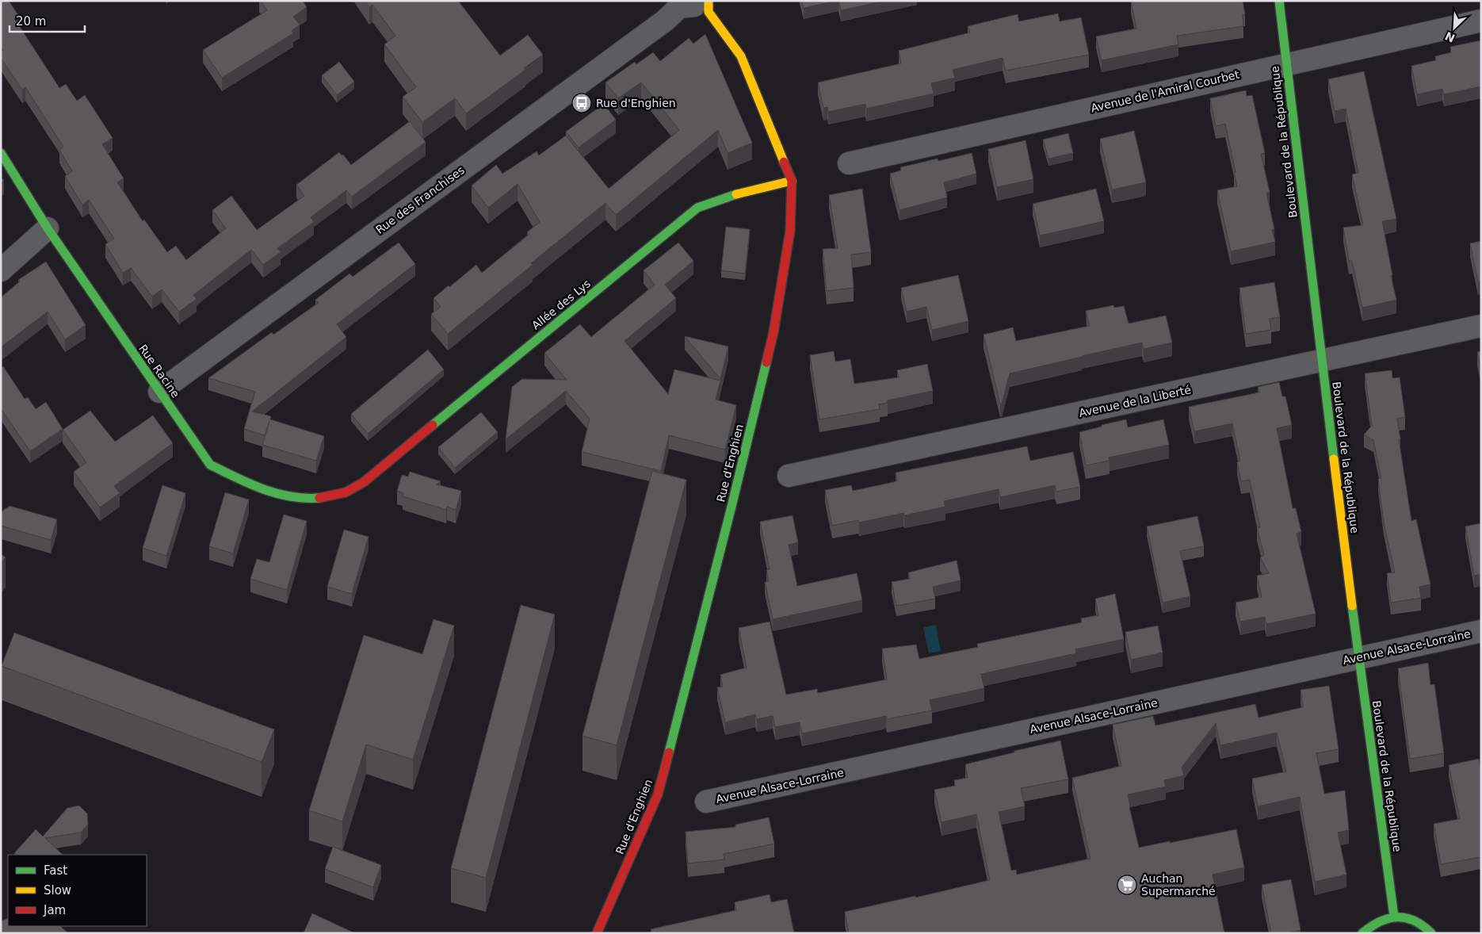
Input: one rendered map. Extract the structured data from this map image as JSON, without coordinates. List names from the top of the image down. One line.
{"streets":{"street":["Avenue de l'Amiral Courbet","Boulevard de la République","Rue des Franchises","Allée des Lys","Rue Racine","Avenue de la Liberté","Rue d'Enghien","Avenue Alsace-Lorraine"]},"crossings":[["Avenue de l'Amiral Courbet","Boulevard de la République"],["Boulevard de la République","Avenue de la Liberté"],["Boulevard de la République","Avenue Alsace-Lorraine"],["Rue des Franchises","Rue Racine"],["Allée des Lys","Rue Racine"],["Allée des Lys","Rue d'Enghien"]],"places":{"bus stop":["Rue d'Enghien"],"supermarket":["Auchan Supermarché"]},"legend":["Fast","Slow","Jam"],"scale_bar":"20 m","north":"bottom left"}
